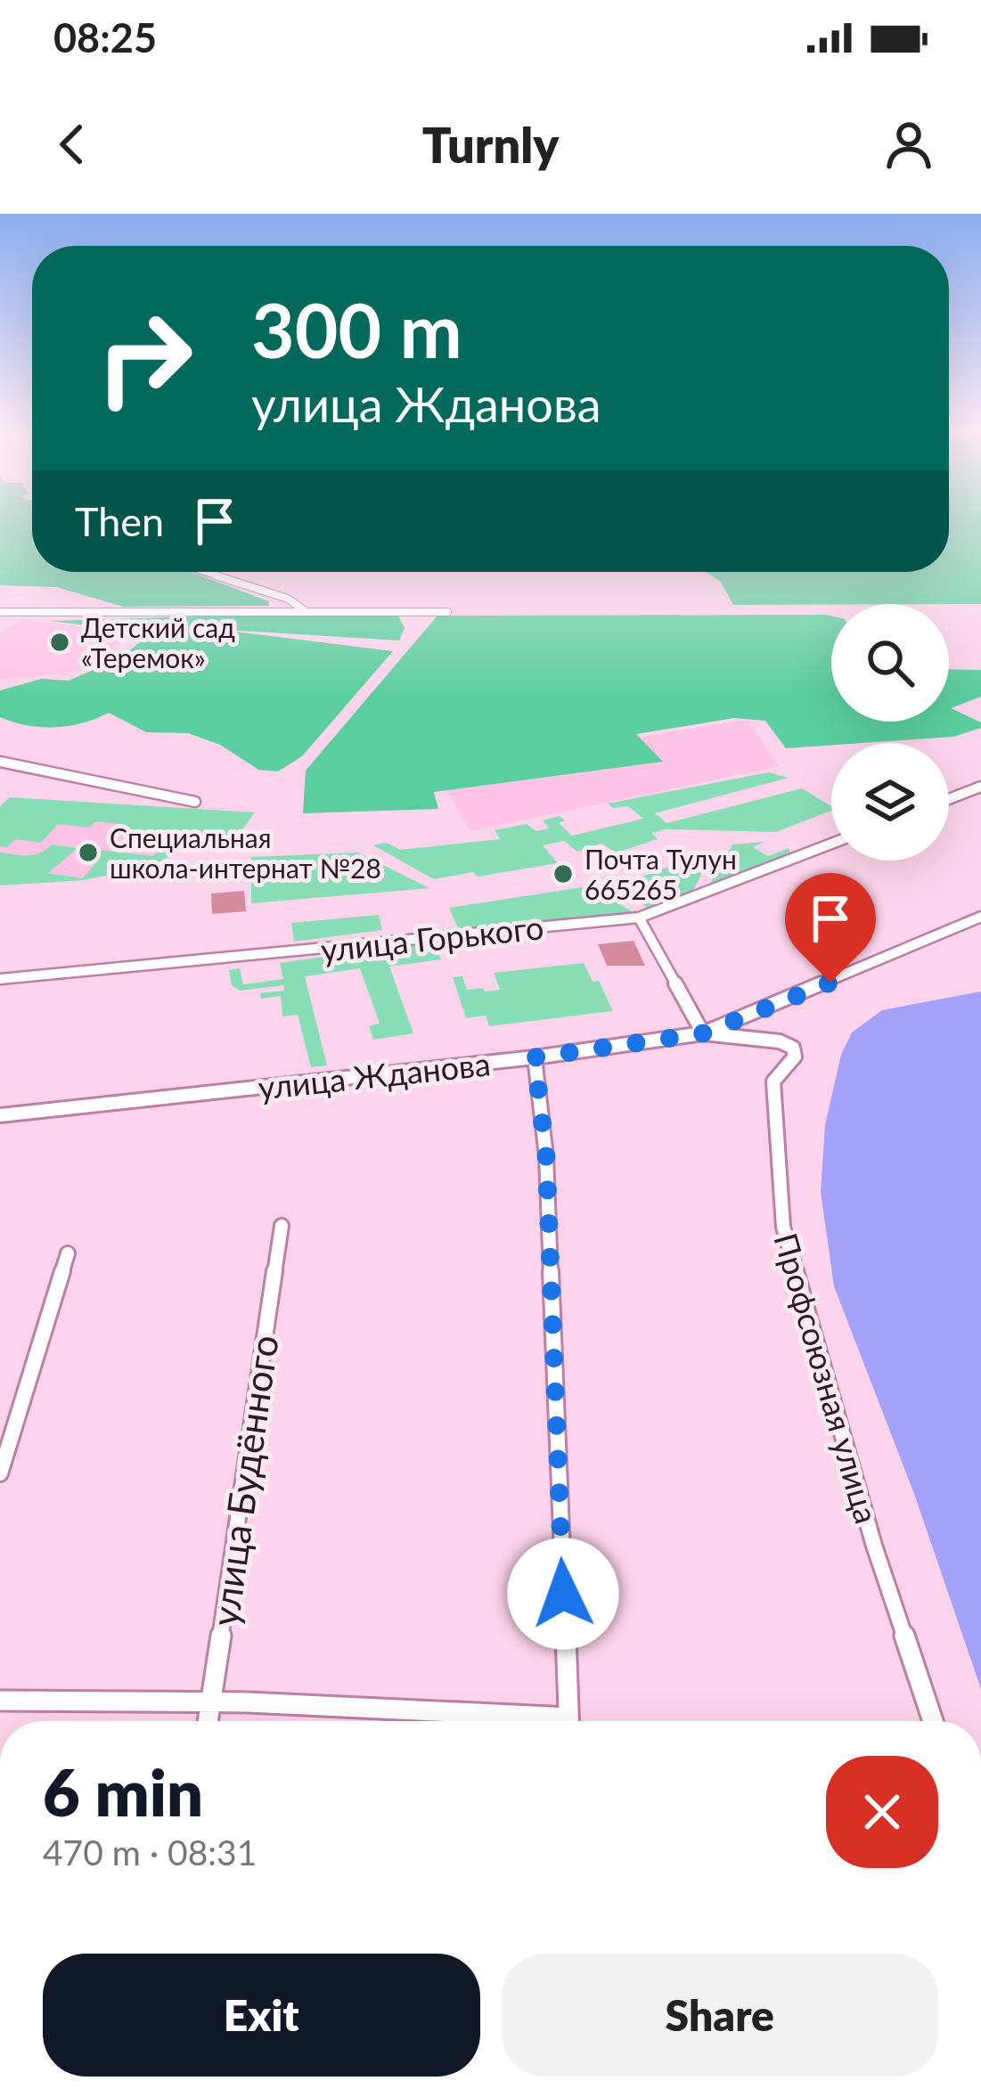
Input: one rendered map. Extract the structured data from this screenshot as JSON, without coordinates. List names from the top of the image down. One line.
{"streets":{"street":["улица Горького","улица Жданова","Профсоюзная улица","улица Будённого"]},"crossings":[["улица Жданова","Профсоюзная улица"]],"places":["Детский сад «Теремок»","Специальная школа-интернат №28","Почта Тулун 665265"],"page":{"status":"08:25","header":"Turnly","turn":["300 m","улица Жданова"],"then":"Then","heading":["6 min","470 m · 08:31"],"buttons":["Exit","Share"]}}
